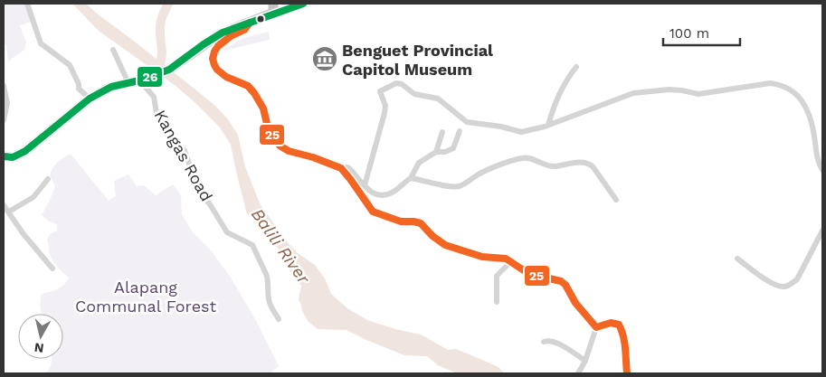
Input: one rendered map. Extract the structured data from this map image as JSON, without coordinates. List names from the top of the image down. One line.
{"streets":{"street":["Kangas Road"]},"water":["Balili River"],"parks":["Alapang Communal Forest"],"places":{"museum":["Benguet Provincial Capitol Museum"]},"lines":["transit line 26","transit line 25"],"scale_bar":"100 m","north":"bottom"}
